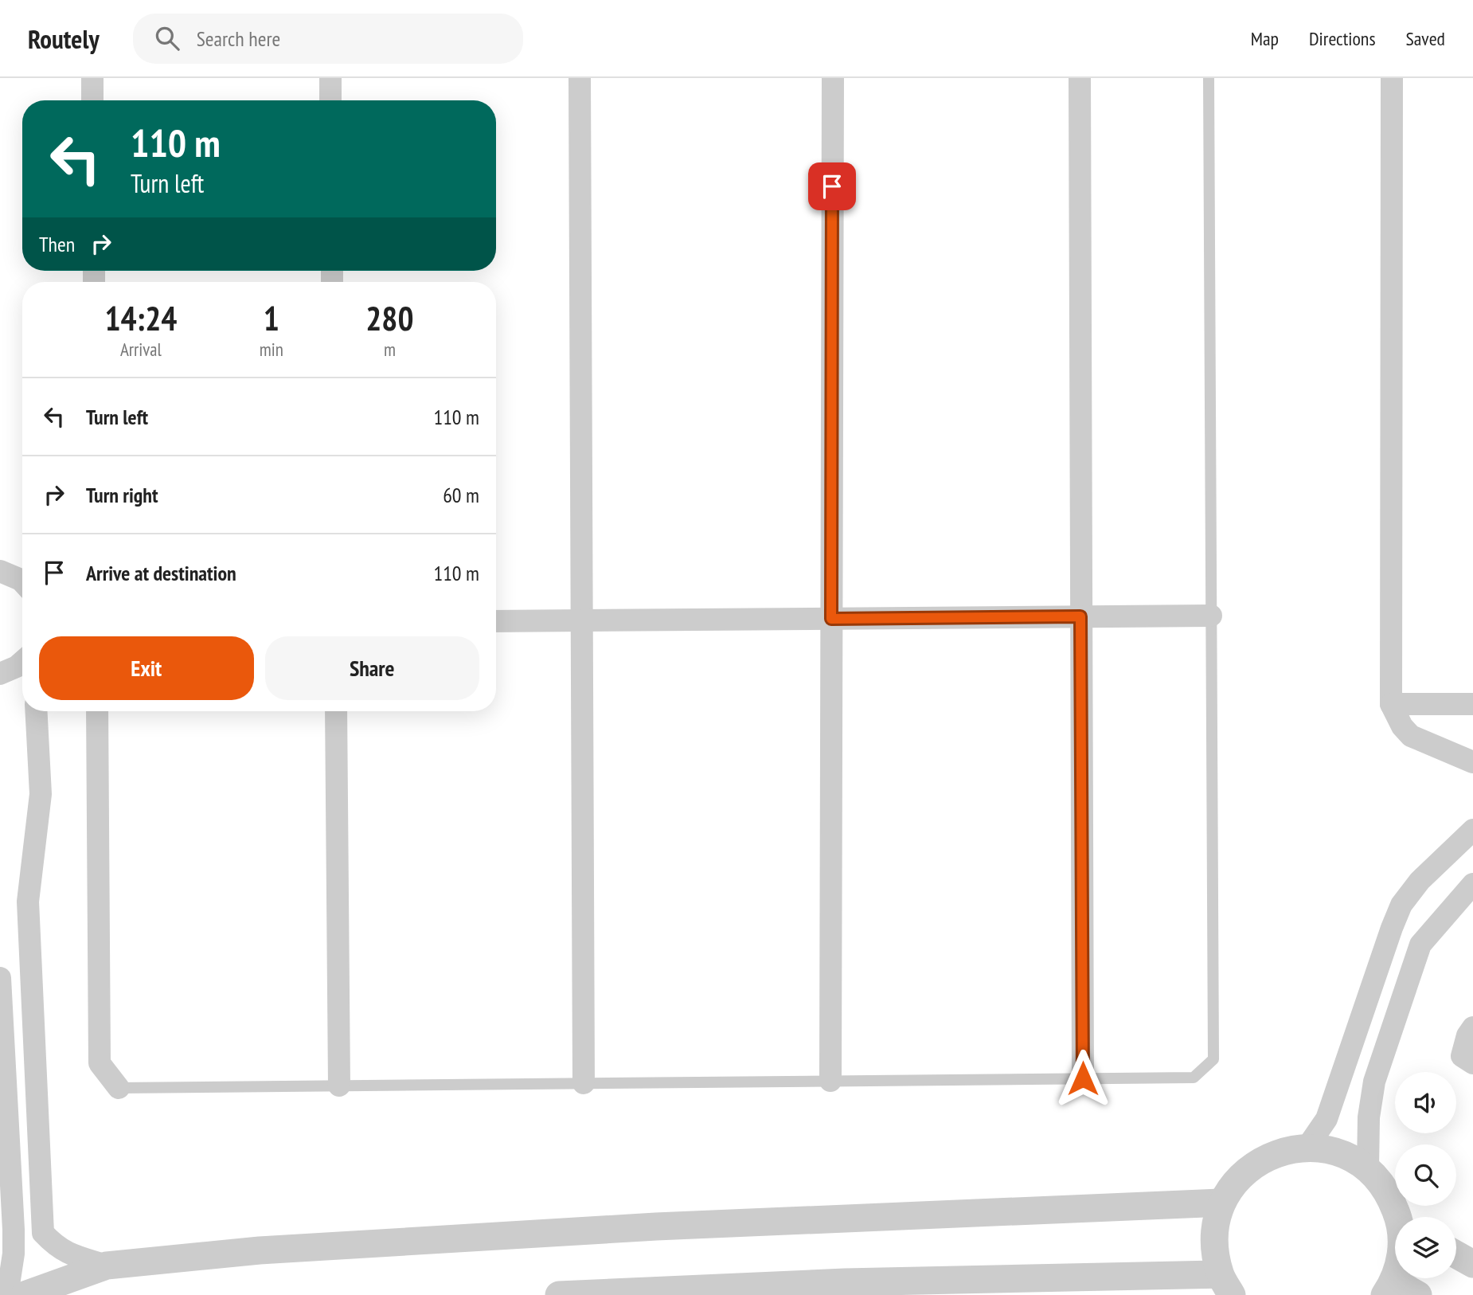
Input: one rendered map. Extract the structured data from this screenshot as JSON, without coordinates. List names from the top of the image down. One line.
{"page":{"header":"Routely","search":"Search here","nav":["Map","Directions","Saved"],"turn":["110 m","Turn left"],"then":"Then","eta":["14:24","Arrival","1","min","280","m"],"list":[{"name":"Turn left","value":"110 m"},{"name":"Turn right","value":"60 m"},{"name":"Arrive at destination","value":"110 m"}],"buttons":["Exit","Share"]}}
